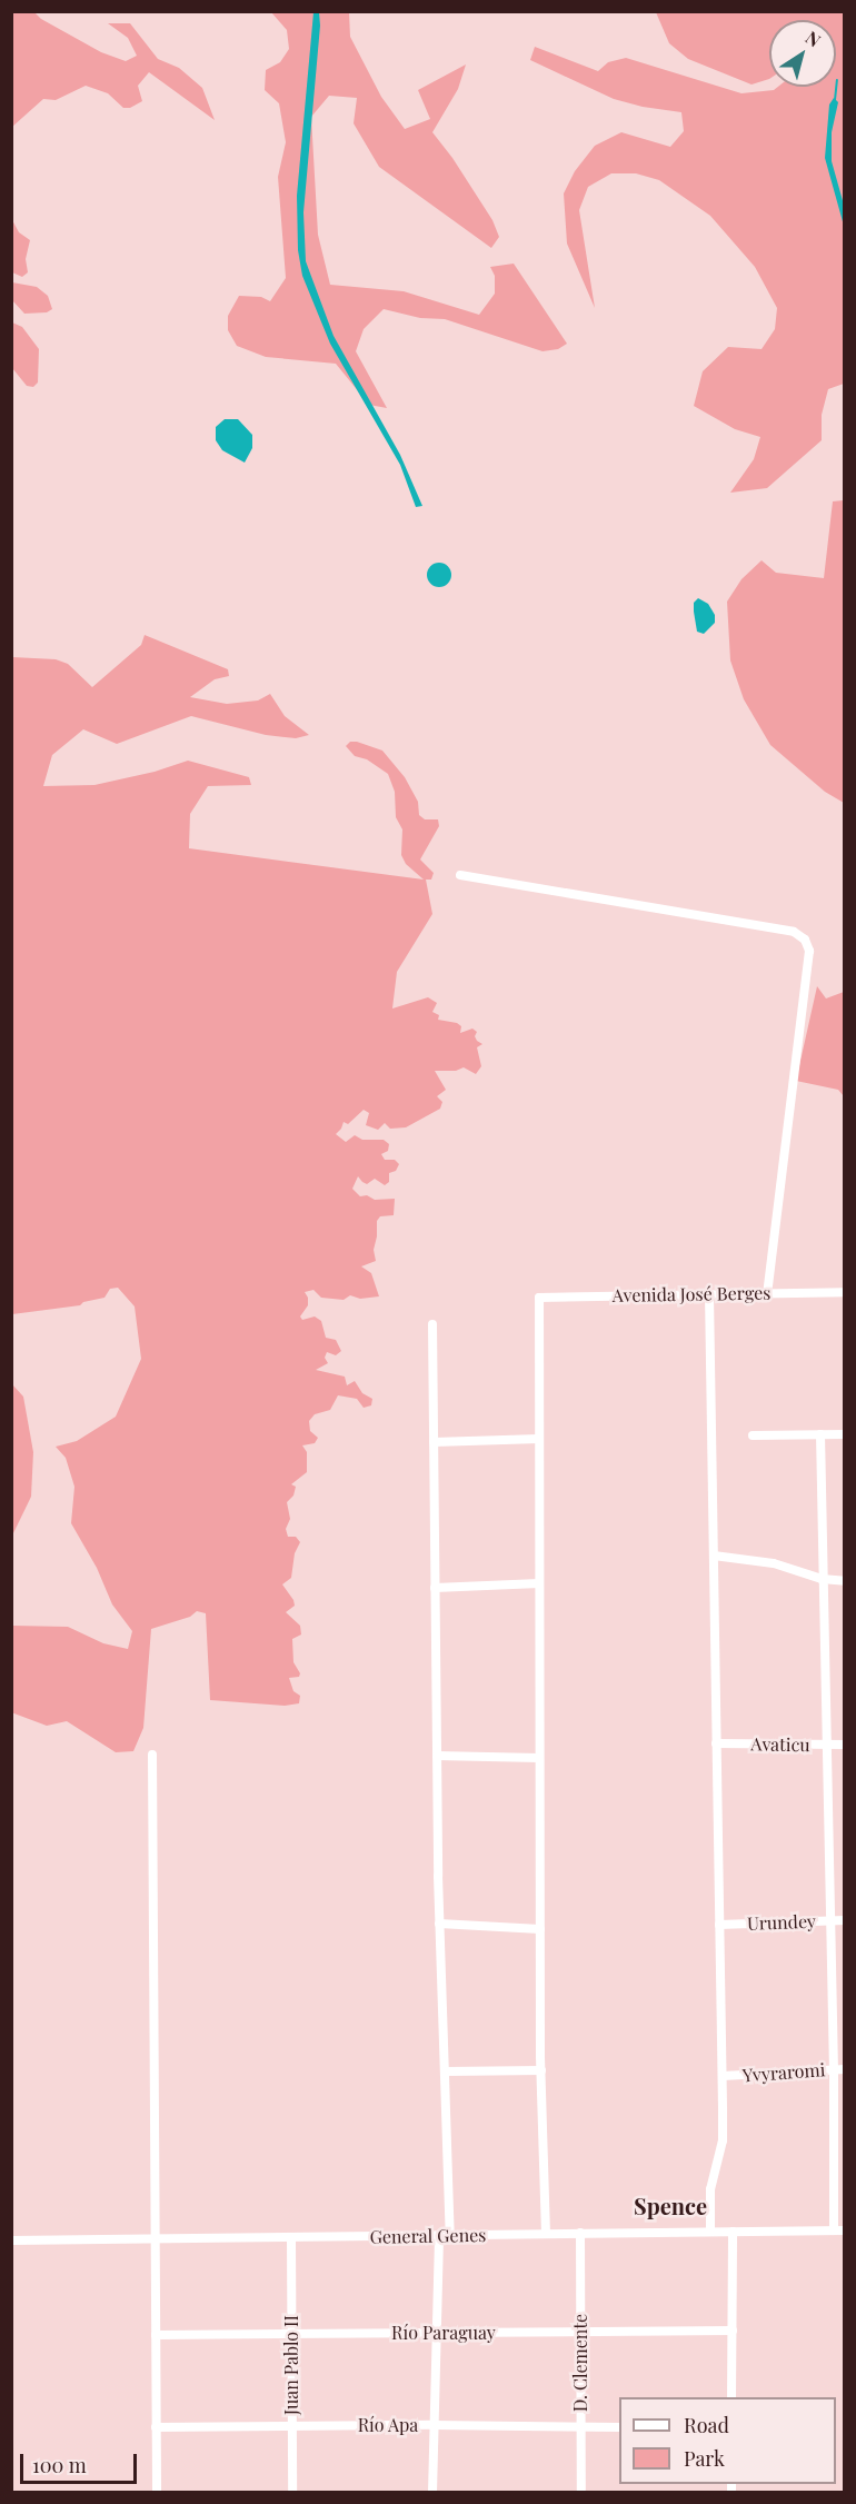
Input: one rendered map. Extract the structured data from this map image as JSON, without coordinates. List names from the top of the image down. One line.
{"streets":{"street":["Avenida José Berges","Avaticu","Urundey","Yvyraromi","General Genes","Río Paraguay","D. Clemente","Juan Pablo II","Río Apa"]},"crossings":[["General Genes","D. Clemente"],["General Genes","Juan Pablo II"],["Río Paraguay","D. Clemente"],["Río Paraguay","Juan Pablo II"],["D. Clemente","Río Apa"],["Juan Pablo II","Río Apa"]],"districts":["Spence"],"legend":["Road","Park"],"scale_bar":"100 m","north":"top right"}
